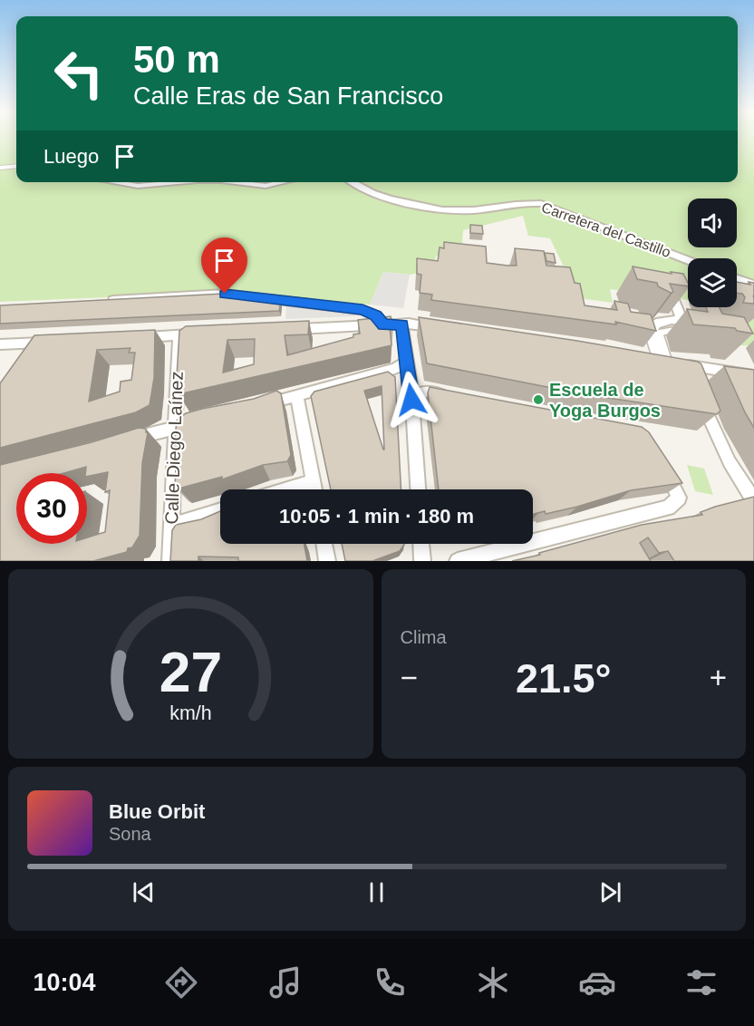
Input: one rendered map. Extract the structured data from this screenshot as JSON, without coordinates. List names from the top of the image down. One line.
{"streets":{"street":["Carretera del Castillo","Calle Diego Laínez"]},"places":["Escuela de Yoga Burgos"],"page":{"turn":["50 m","Calle Eras de San Francisco"],"then":"Luego","limit":"30","trip":"10:05 · 1 min · 180 m","tile":"Clima","heat":["−","21.5°","+"],"song":["Blue Orbit","Sona"],"tabs":"10:04","gauge":["27","km/h"]}}
